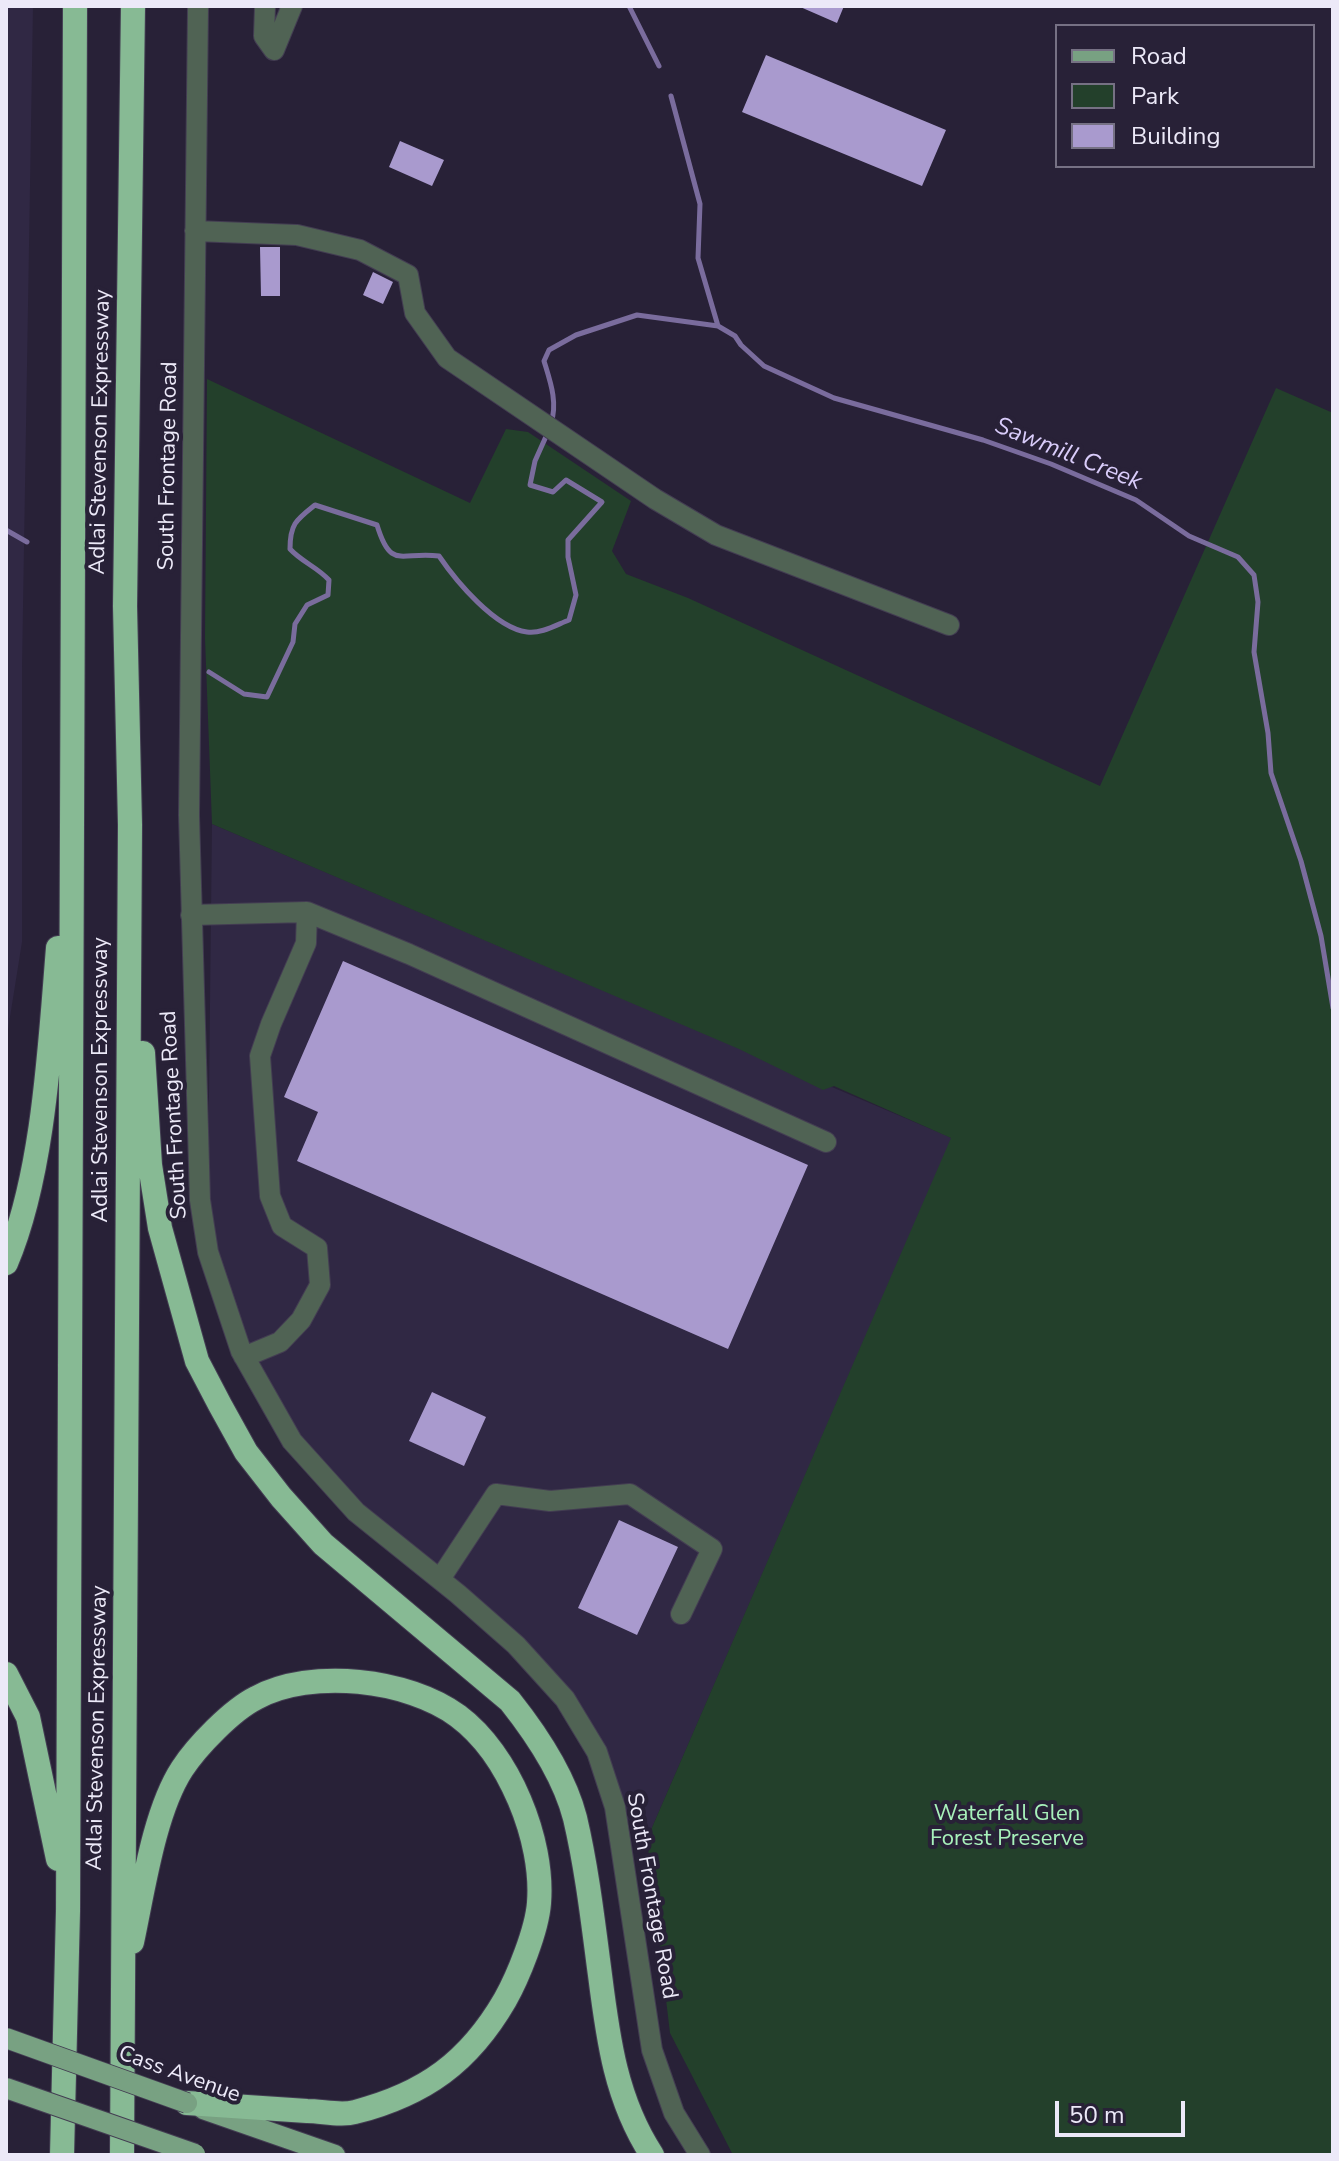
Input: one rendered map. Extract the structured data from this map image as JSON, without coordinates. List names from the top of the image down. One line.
{"streets":{"highway":["Adlai Stevenson Expressway"],"main road":["Cass Avenue"],"street":["South Frontage Road"]},"water":["Sawmill Creek"],"parks":["Waterfall Glen Forest Preserve"],"legend":["Road","Park","Building"],"scale_bar":"50 m"}
